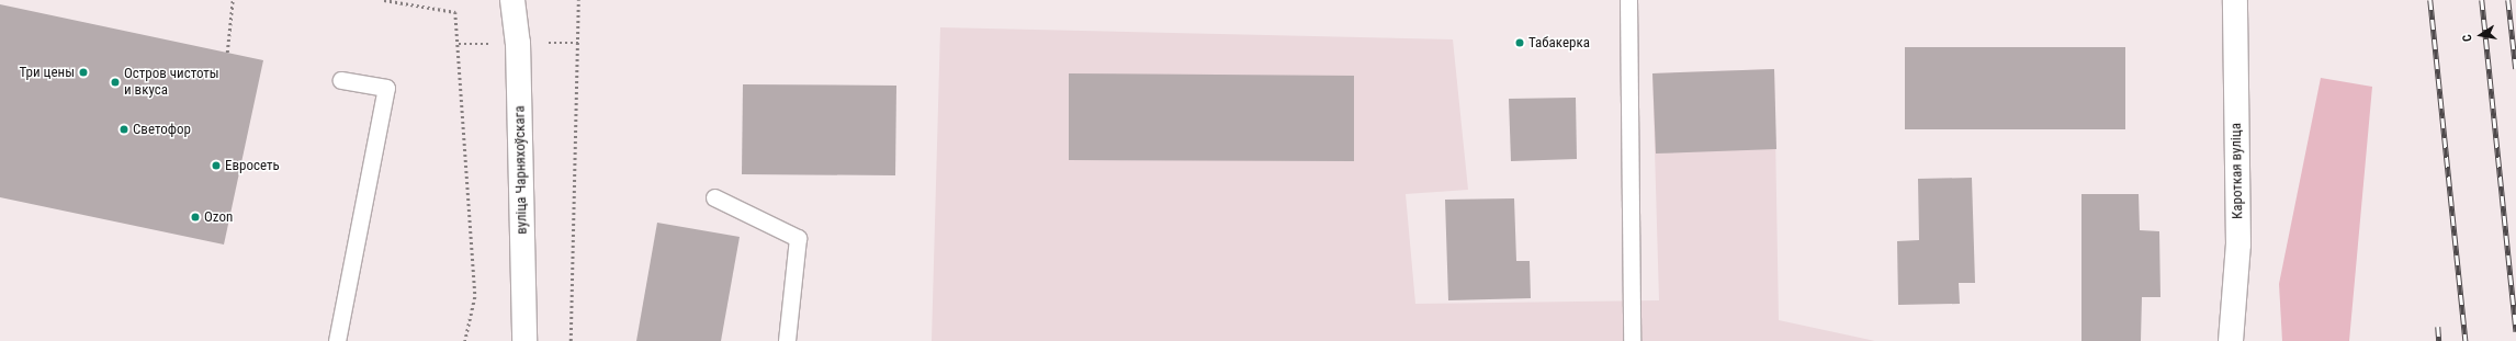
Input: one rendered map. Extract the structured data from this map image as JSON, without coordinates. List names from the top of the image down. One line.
{"streets":{"street":["вуліца Чарняхоўскага","Кароткая вуліца"]},"places":["Табакерка","Три цены","Остров чистоты и вкуса","Светофор","Евросеть","Ozon"],"north":"left"}
